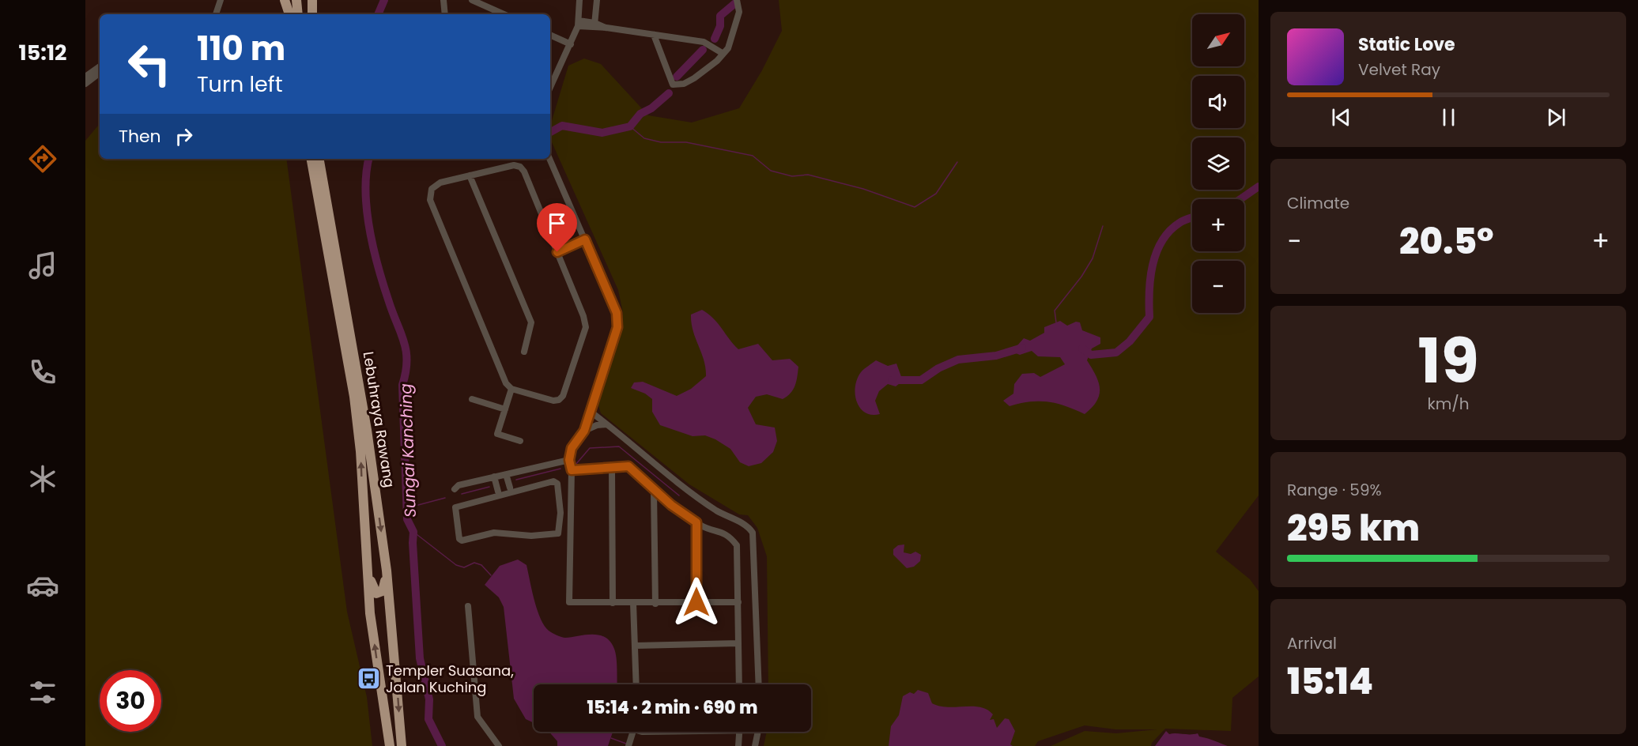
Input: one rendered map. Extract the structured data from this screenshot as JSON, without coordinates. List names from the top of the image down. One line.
{"streets":{"highway":["Lebuhraya Rawang"]},"water":["Sungai Kanching"],"places":{"bus stop":["Templer Suasana, Jalan Kuching"]},"north":"top right","page":{"tabs":"15:12","map_buttons":["+","−"],"turn":["110 m","Turn left"],"song":["Static Love","Velvet Ray"],"then":"Then","tile":["Climate",["19","km/h"],["Range · 59%","295 km"],["Arrival","15:14"]],"heat":["−","20.5°","+"],"limit":"30","trip":"15:14 · 2 min · 690 m"}}
